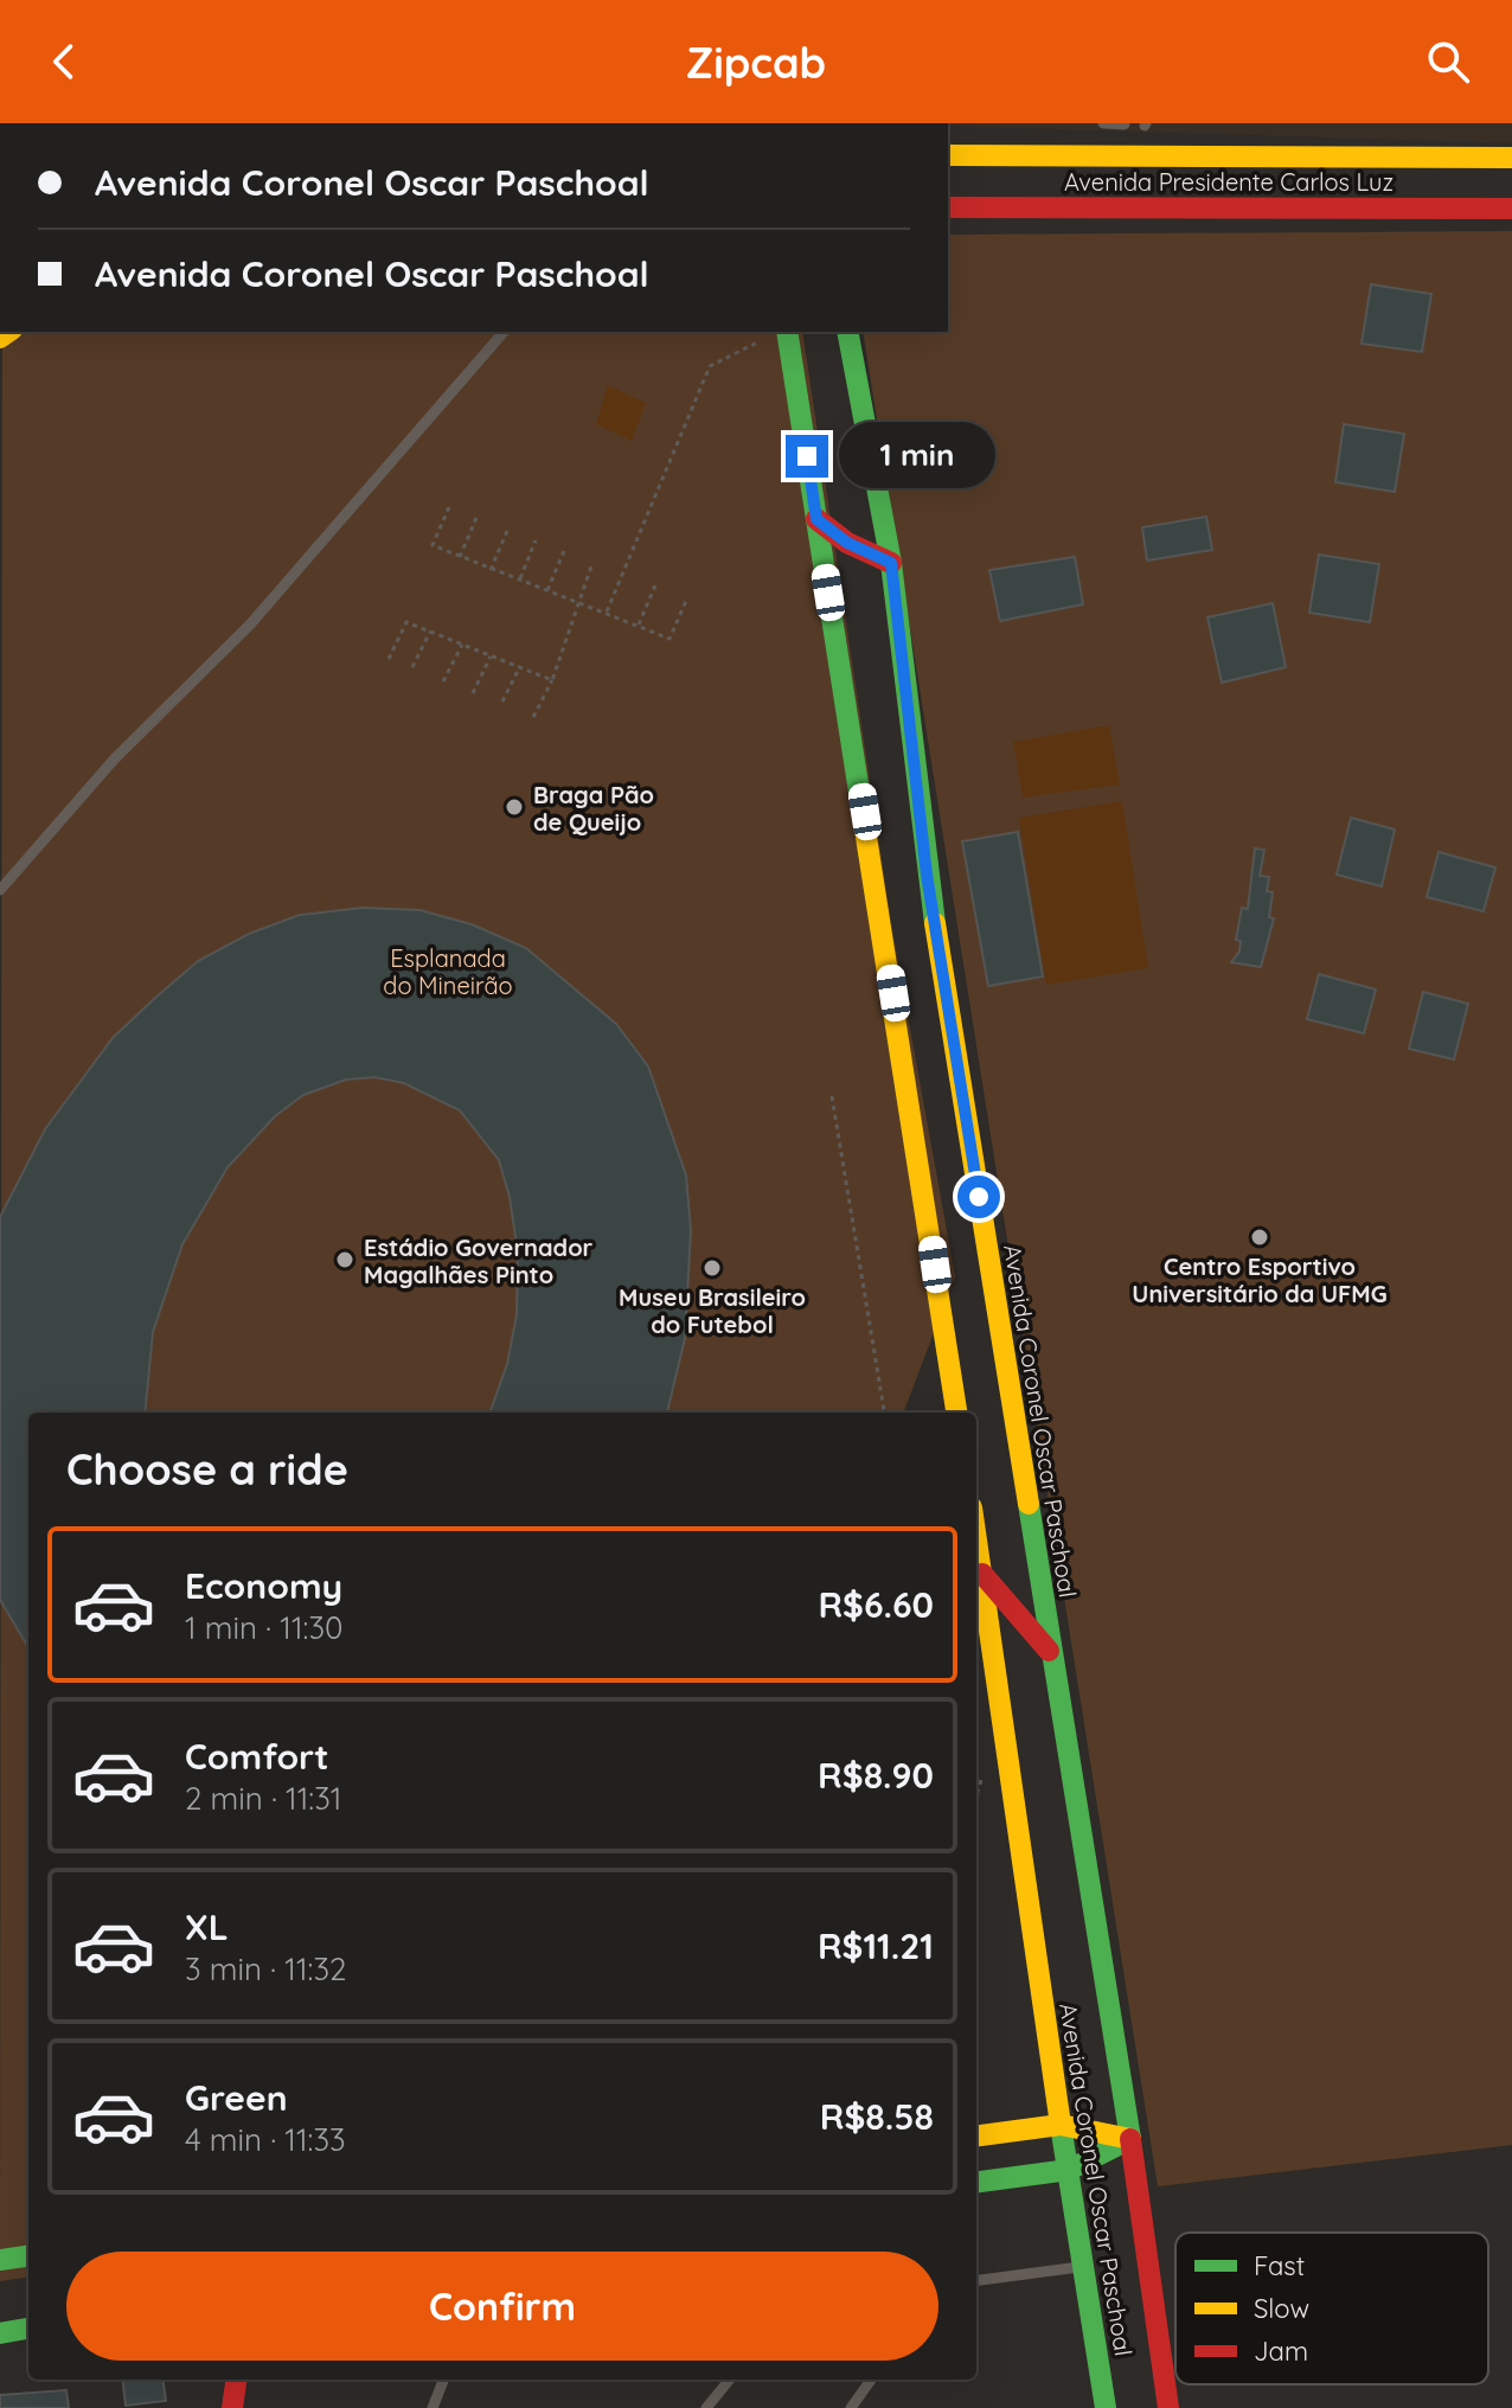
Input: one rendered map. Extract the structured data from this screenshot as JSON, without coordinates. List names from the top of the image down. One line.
{"streets":{"main road":["Avenida Presidente Carlos Luz","Avenida Coronel Oscar Paschoal"]},"parks":["Esplanada do Mineirão"],"places":["Braga Pão de Queijo","Centro Esportivo Universitário da UFMG","Estádio Governador Magalhães Pinto","Museu Brasileiro do Futebol"],"legend":["Fast","Slow","Jam"],"page":{"header":"Zipcab","banner":["Avenida Coronel Oscar Paschoal","Avenida Coronel Oscar Paschoal"],"bubble":"1 min","heading":"Choose a ride","list":[{"name":"Economy","note":"1 min · 11:30","value":"R$6.60"},{"name":"Comfort","note":"2 min · 11:31","value":"R$8.90"},{"name":"XL","note":"3 min · 11:32","value":"R$11.21"},{"name":"Green","note":"4 min · 11:33","value":"R$8.58"}],"buttons":"Confirm"}}
